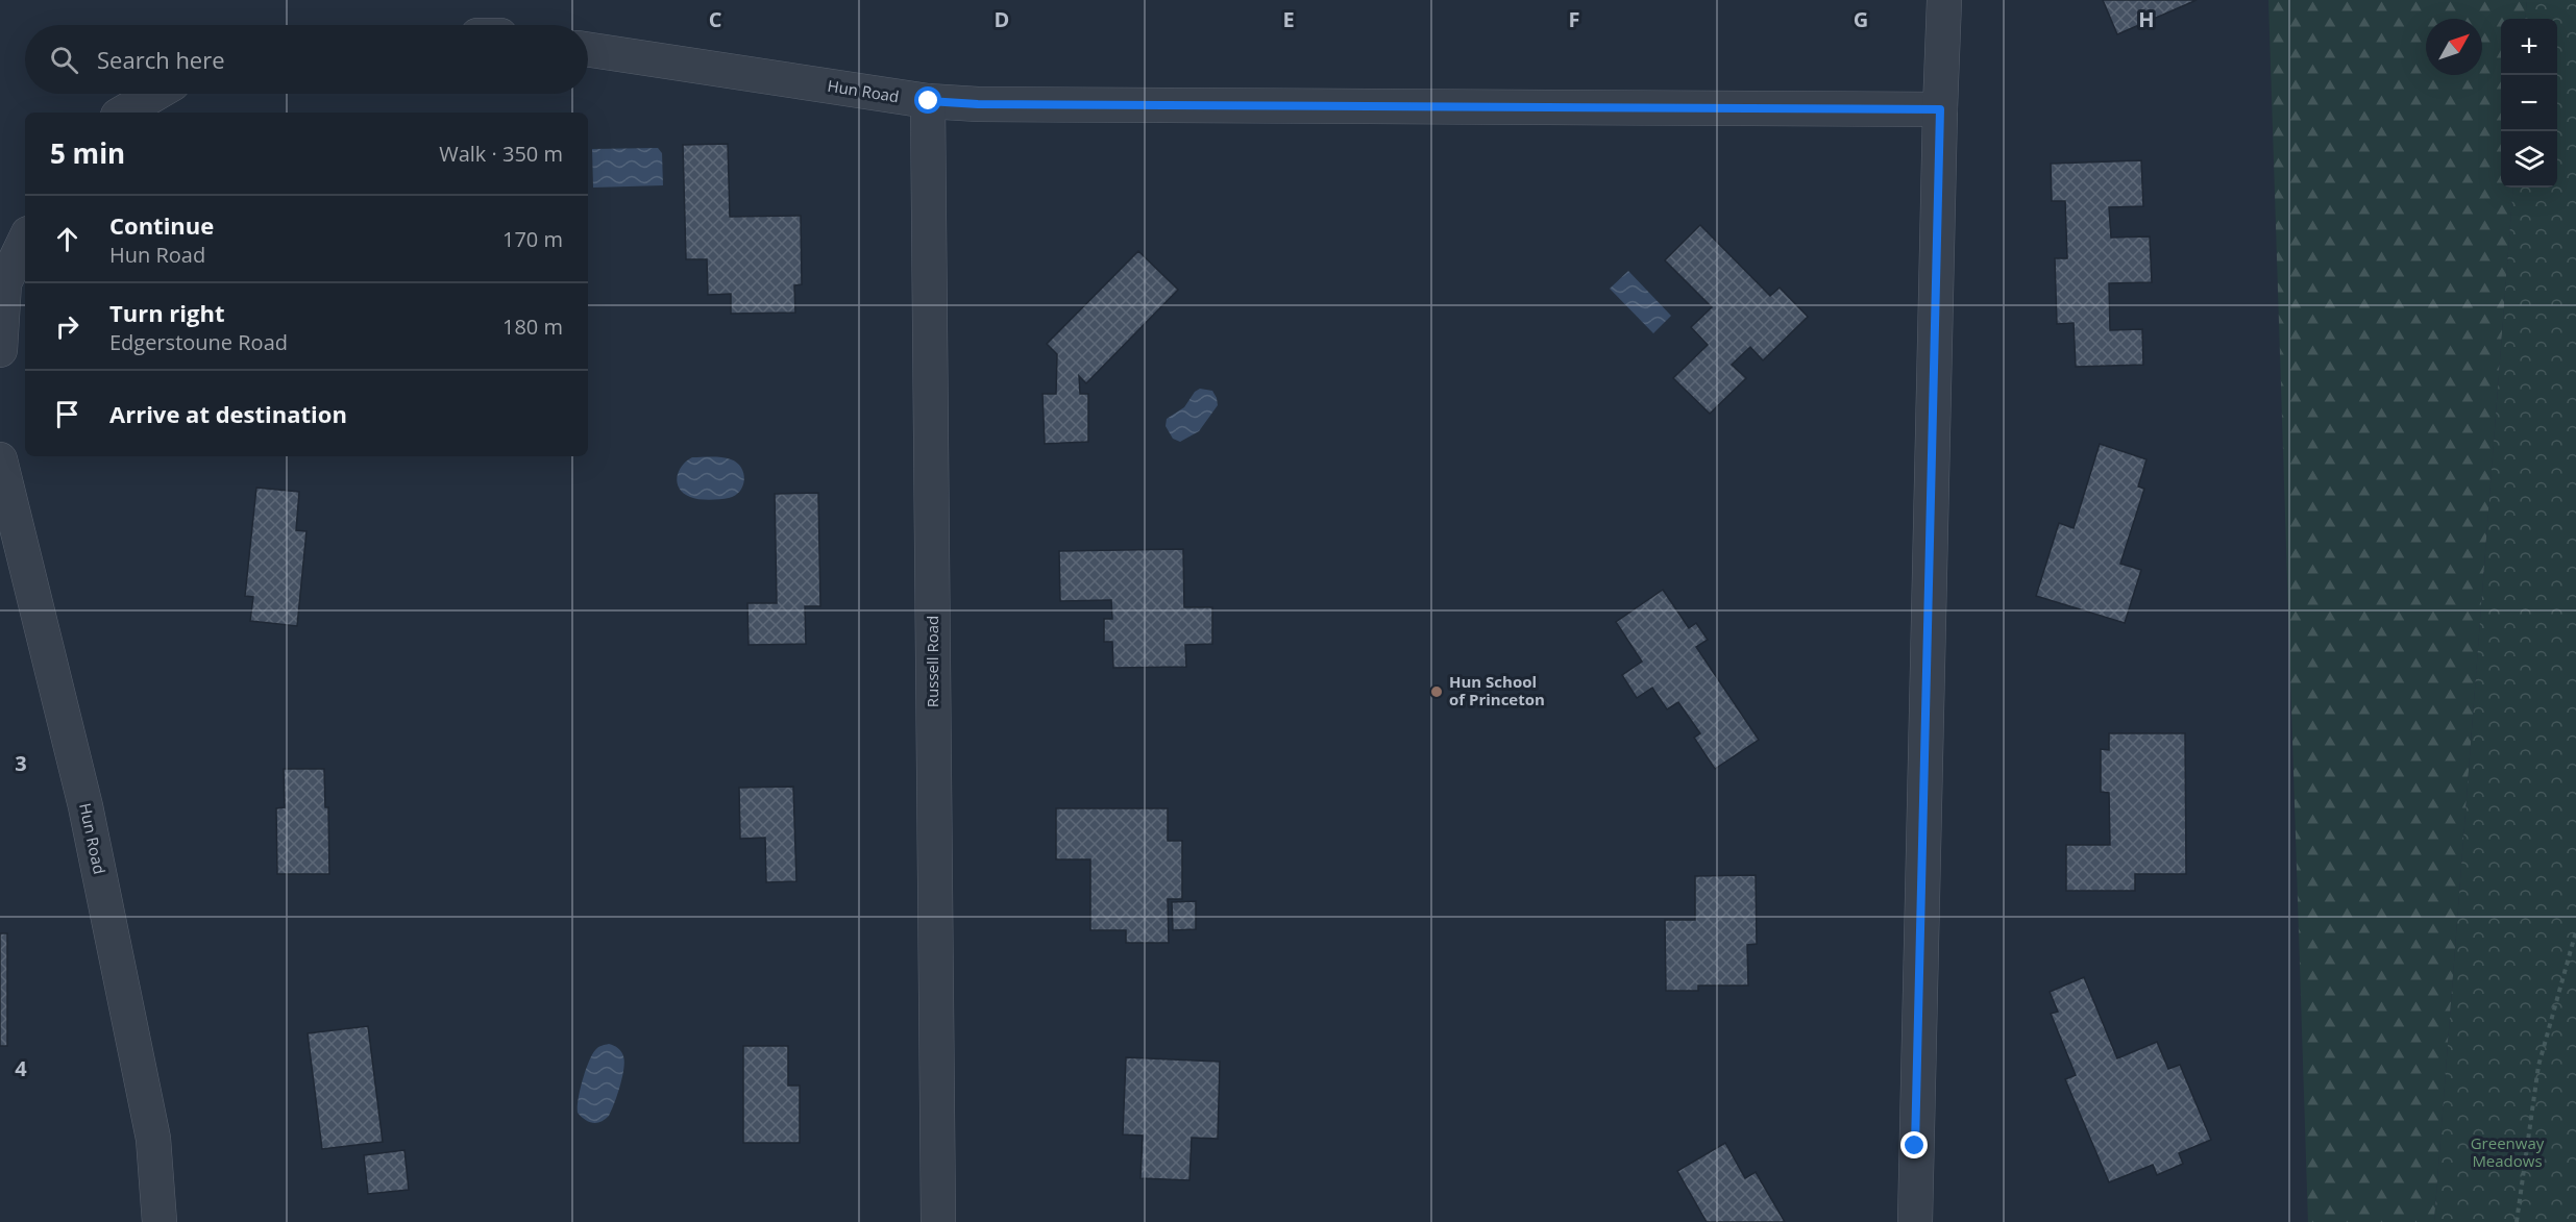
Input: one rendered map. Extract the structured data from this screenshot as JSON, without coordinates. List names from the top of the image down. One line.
{"streets":{"street":["Hun Road","Russell Road"]},"crossings":[["Hun Road","Russell Road"]],"parks":["Greenway Meadows"],"places":["Hun School of Princeton"],"north":"top right","page":{"map_buttons":["+","−"],"search":"Search here","heading":["5 min","Walk · 350 m"],"list":[["Continue","Hun Road","170 m"],["Turn right","Edgerstoune Road","180 m"],"Arrive at destination"]},"grid":{"columns":["C","D","E","F","G","H"],"rows":["3","4"]}}
